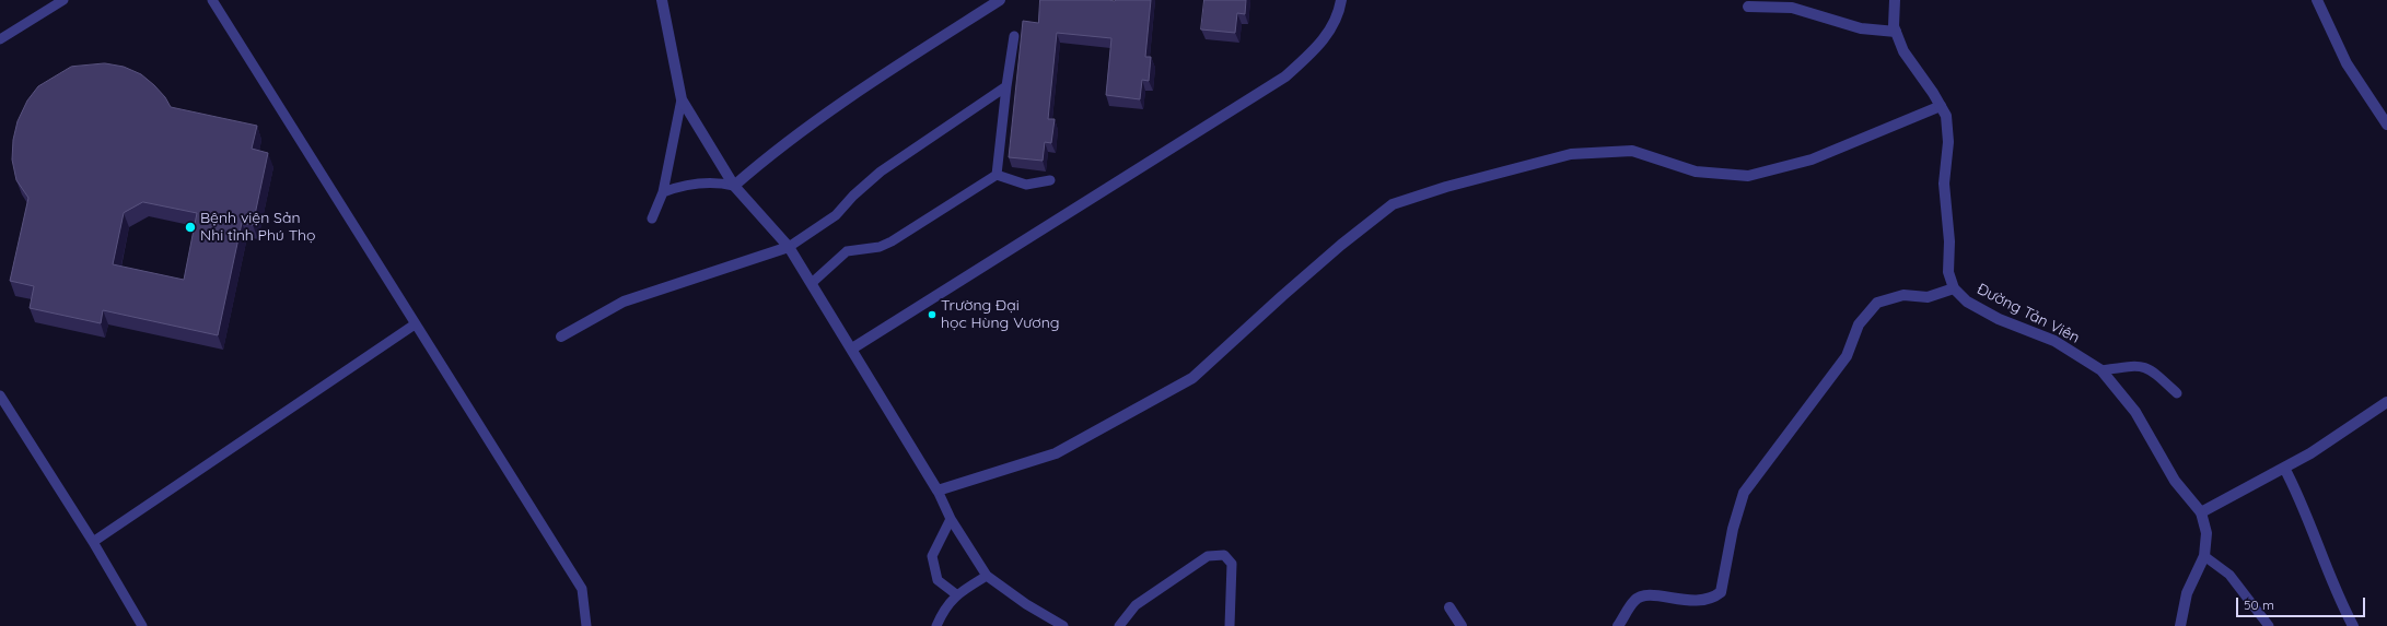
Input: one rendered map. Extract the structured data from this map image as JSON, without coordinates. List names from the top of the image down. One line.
{"streets":{"street":["Đường Tản Viên"]},"places":["Bệnh viện Sản Nhi tỉnh Phú Thọ","Trường Đại học Hùng Vương"],"scale_bar":"50 m"}
